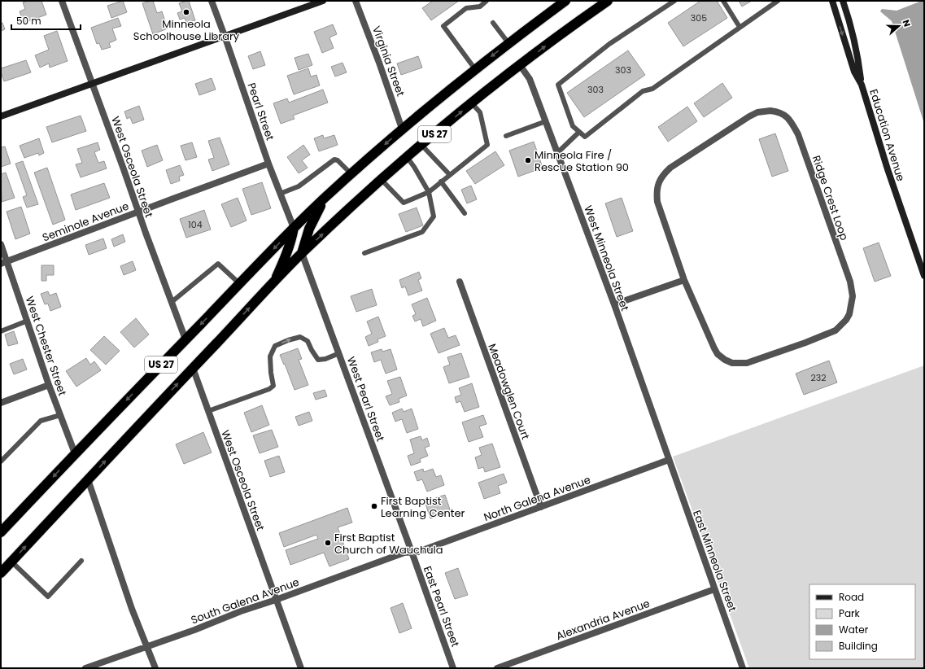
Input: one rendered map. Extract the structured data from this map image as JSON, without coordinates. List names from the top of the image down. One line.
{"streets":{"highway":["US 27"],"street":["Virginia Street","Pearl Street","Education Avenue","West Osceola Street","Ridge Crest Loop","Seminole Avenue","West Minneola Street","West Chester Street","Meadowglen Court","West Pearl Street","North Galena Avenue","East Minneola Street","South Galena Avenue","East Pearl Street","Alexandria Avenue"]},"crossings":[["Virginia Street","US 27"],["Pearl Street","US 27"],["Pearl Street","Seminole Avenue"],["US 27","West Osceola Street"],["US 27","West Minneola Street"],["US 27","West Chester Street"],["US 27","West Pearl Street"],["West Osceola Street","Seminole Avenue"],["West Osceola Street","South Galena Avenue"],["Seminole Avenue","West Chester Street"],["West Minneola Street","North Galena Avenue"],["West Minneola Street","East Minneola Street"],["Meadowglen Court","North Galena Avenue"],["West Pearl Street","North Galena Avenue"],["West Pearl Street","South Galena Avenue"],["West Pearl Street","East Pearl Street"],["North Galena Avenue","East Minneola Street"],["North Galena Avenue","South Galena Avenue"],["North Galena Avenue","East Pearl Street"],["East Minneola Street","Alexandria Avenue"],["South Galena Avenue","East Pearl Street"]],"places":["Minneola Schoolhouse Library","Minneola Fire / Rescue Station 90","First Baptist Learning Center","First Baptist Church of Wauchula"],"house_numbers":["305","303","303","104","232"],"legend":["Road","Park","Water","Building"],"scale_bar":"50 m","north":"right"}
